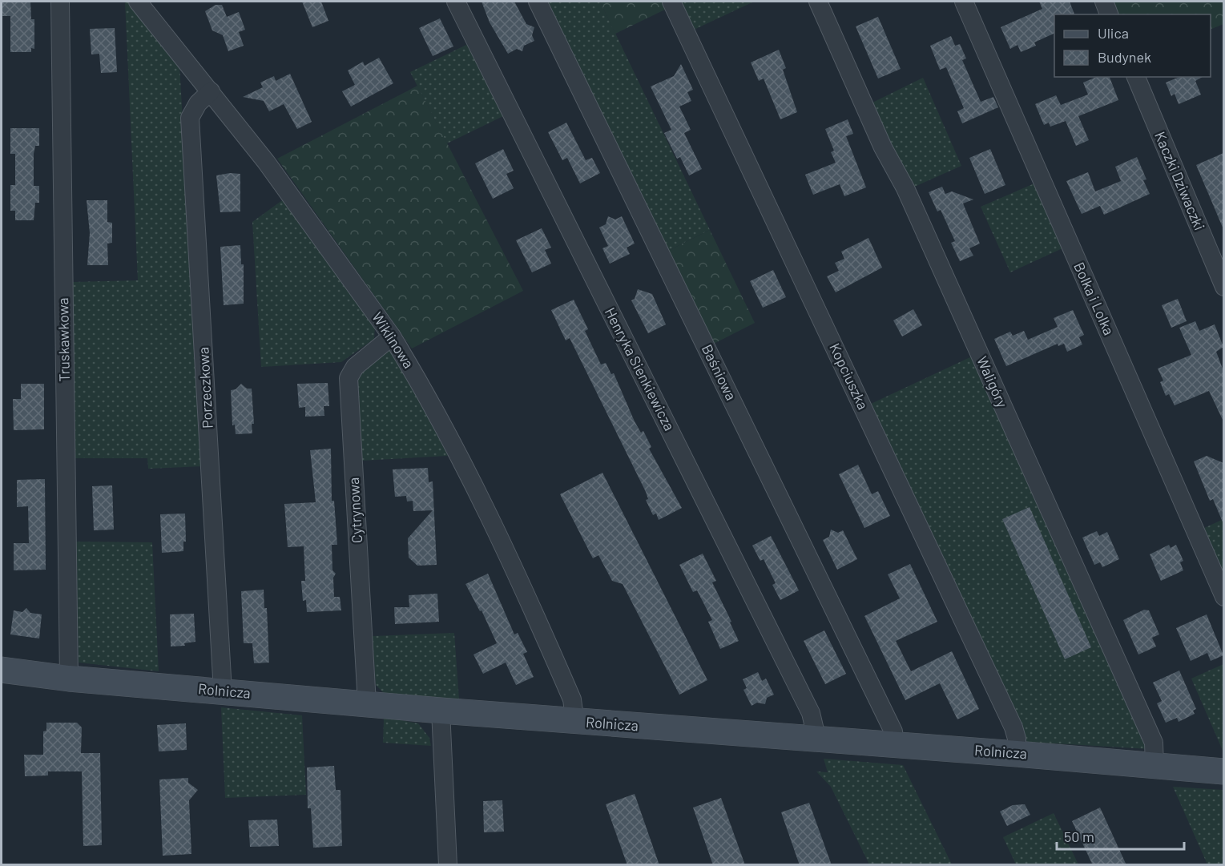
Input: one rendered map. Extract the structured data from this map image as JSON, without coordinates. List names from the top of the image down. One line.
{"streets":{"street":["Kaczki Dziwaczki","Bolka i Lolka","Truskawkowa","Wiklinowa","Henryka Sienkiewicza","Baśniowa","Kopciuszka","Waligóry","Porzeczkowa","Cytrynowa","Rolnicza"]},"crossings":[["Truskawkowa","Rolnicza"],["Wiklinowa","Porzeczkowa"],["Wiklinowa","Cytrynowa"],["Wiklinowa","Rolnicza"],["Henryka Sienkiewicza","Rolnicza"],["Baśniowa","Rolnicza"],["Kopciuszka","Rolnicza"],["Waligóry","Rolnicza"],["Porzeczkowa","Rolnicza"],["Cytrynowa","Rolnicza"]],"legend":["Ulica","Budynek"],"scale_bar":"50 m"}
